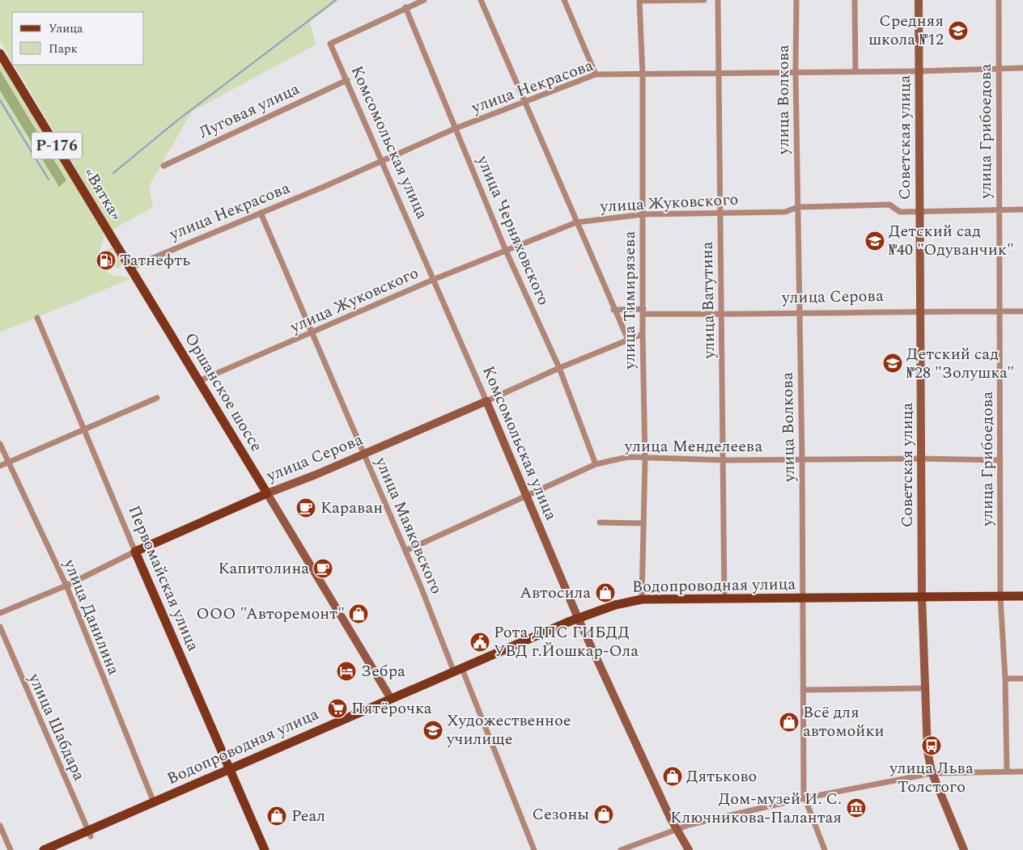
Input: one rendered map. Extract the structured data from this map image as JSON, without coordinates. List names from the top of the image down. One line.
{"streets":{"main road":["Р-176","«Вятка»","улица Серова","Оршанское шоссе","Первомайская улица","Водопроводная улица"],"street":["улица Некрасова","улица Волкова","Луговая улица","улица Грибоедова","Советская улица","Комсомольская улица","улица Жуковского","улица Черняховского","улица Тимирязева","улица Ватутина","улица Менделеева","улица Маяковского","улица Данилина","улица Шабдара"]},"crossings":[["улица Некрасова","улица Волкова"],["улица Некрасова","улица Грибоедова"],["улица Некрасова","Советская улица"],["улица Некрасова","Комсомольская улица"],["улица Некрасова","«Вятка»"],["улица Некрасова","улица Черняховского"],["улица Некрасова","улица Тимирязева"],["улица Некрасова","улица Ватутина"],["улица Некрасова","Оршанское шоссе"],["улица Некрасова","улица Маяковского"],["улица Волкова","улица Жуковского"],["улица Волкова","улица Серова"],["улица Волкова","улица Менделеева"],["улица Волкова","Водопроводная улица"],["Луговая улица","Комсомольская улица"],["улица Грибоедова","улица Жуковского"],["улица Грибоедова","улица Серова"],["улица Грибоедова","улица Менделеева"],["улица Грибоедова","Водопроводная улица"],["Советская улица","улица Жуковского"],["Советская улица","улица Серова"],["Советская улица","улица Менделеева"],["Советская улица","Водопроводная улица"],["Комсомольская улица","улица Жуковского"],["Комсомольская улица","улица Черняховского"],["Комсомольская улица","улица Серова"],["Комсомольская улица","улица Менделеева"],["Комсомольская улица","Водопроводная улица"],["«Вятка»","Оршанское шоссе"],["улица Жуковского","улица Черняховского"],["улица Жуковского","улица Тимирязева"],["улица Жуковского","улица Ватутина"],["улица Жуковского","Оршанское шоссе"],["улица Жуковского","улица Маяковского"],["улица Черняховского","улица Серова"],["улица Черняховского","улица Менделеева"],["улица Серова","улица Тимирязева"],["улица Серова","улица Ватутина"],["улица Серова","Оршанское шоссе"],["улица Серова","улица Маяковского"],["улица Серова","Первомайская улица"],["улица Серова","улица Данилина"],["улица Тимирязева","улица Менделеева"],["улица Тимирязева","Водопроводная улица"],["улица Ватутина","улица Менделеева"],["улица Ватутина","Водопроводная улица"],["Оршанское шоссе","Водопроводная улица"],["улица Менделеева","улица Маяковского"],["улица Маяковского","Водопроводная улица"],["Первомайская улица","Водопроводная улица"],["Водопроводная улица","улица Данилина"],["Водопроводная улица","улица Шабдара"]],"places":{"school or university":["Средняя школа №12","Детский сад №40 \"Одуванчик\"","Детский сад №28 \"Золушка\"","Художественное училище"],"fuel station":["Татнефть"],"cafe":["Караван","Капитолина"],"shop":["Автосила","ООО \"Авторемонт\"","Всё для автомойки","Дятьково","Сезоны","Реал"],"public building":["Рота ДПС ГИБДД УВД г.Йошкар-Ола"],"hotel":["Зебра"],"supermarket":["Пятёрочка"],"bus stop":["улица Льва Толстого"],"museum":["Дом-музей И. С. Ключникова-Палантая"]},"legend":["Улица","Парк"]}
